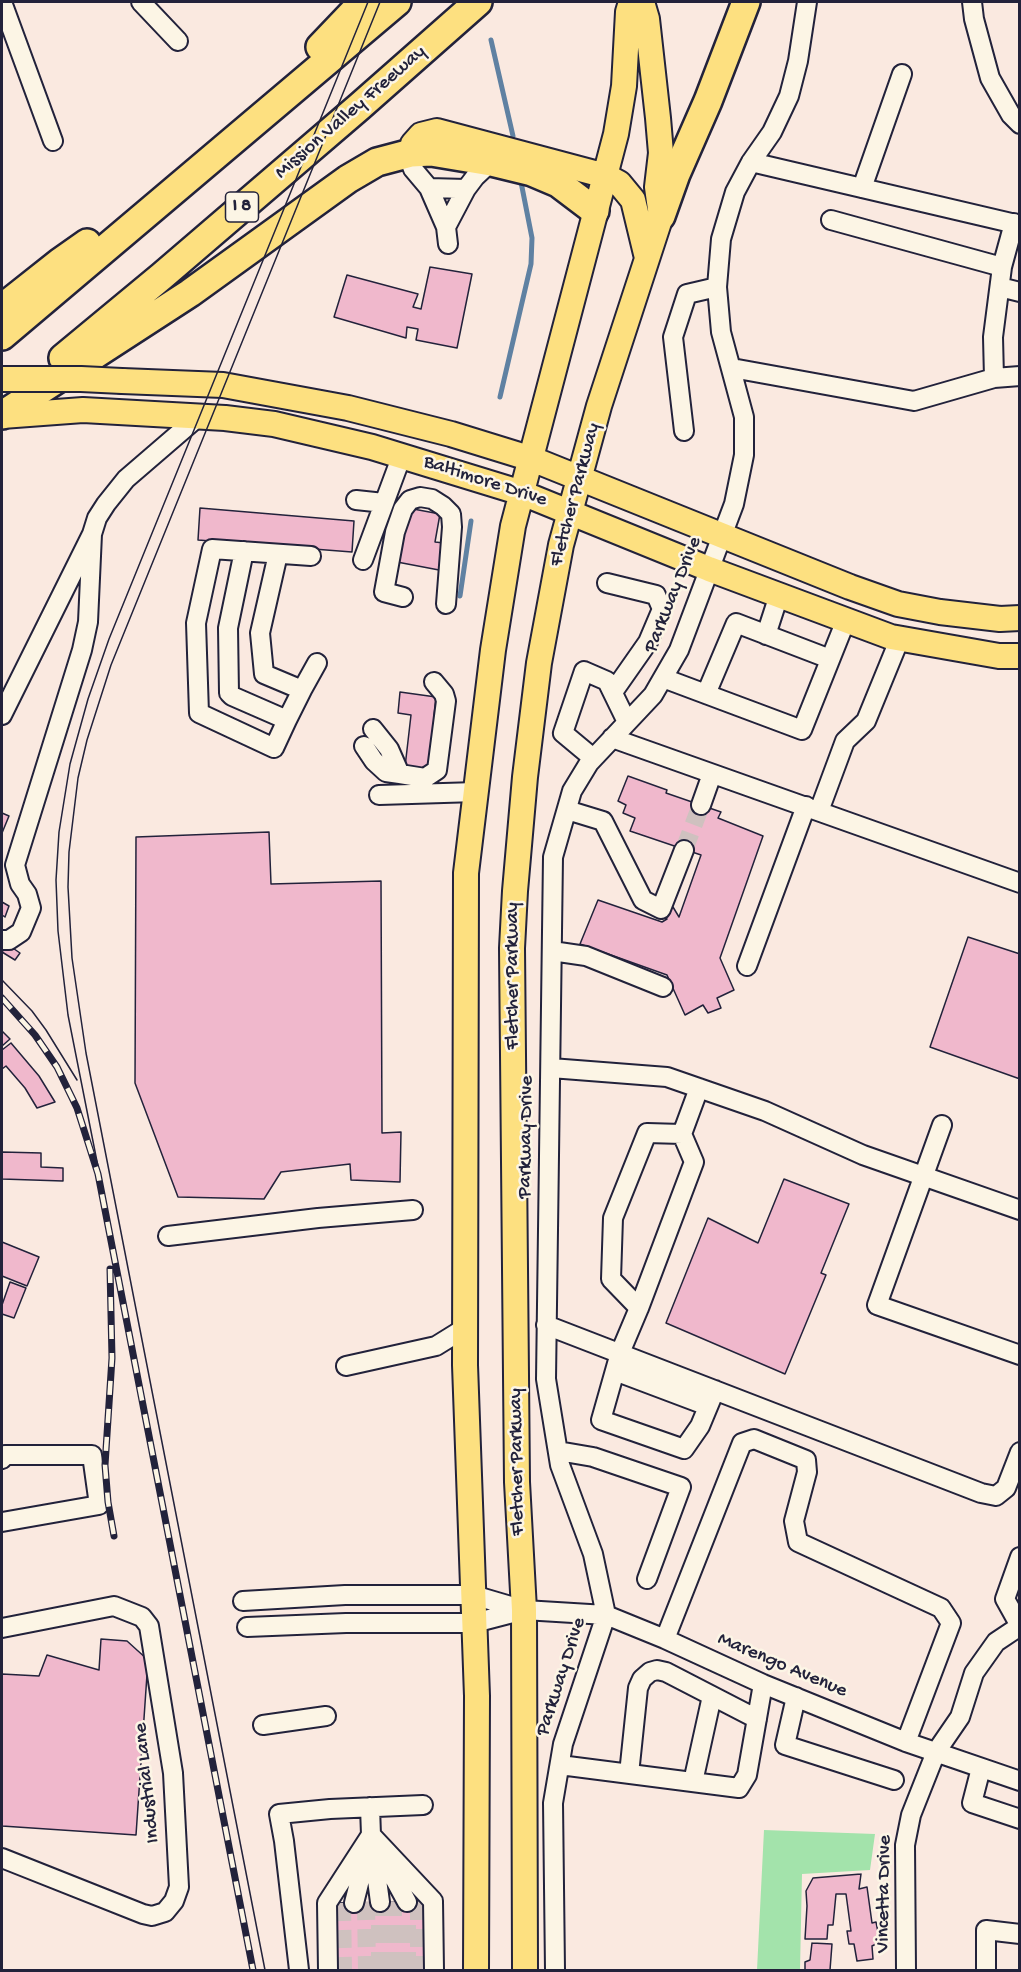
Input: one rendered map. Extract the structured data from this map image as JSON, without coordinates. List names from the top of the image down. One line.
{"streets":{"highway":["Mission Valley Freeway","I 8"],"main road":["Baltimore Drive","Fletcher Parkway"],"street":["Parkway Drive","Marengo Avenue","Industrial Lane","Vincetta Drive"]},"crossings":[["Baltimore Drive","Fletcher Parkway"],["Baltimore Drive","Parkway Drive"],["Fletcher Parkway","Marengo Avenue"],["Parkway Drive","Marengo Avenue"],["Marengo Avenue","Vincetta Drive"]]}
